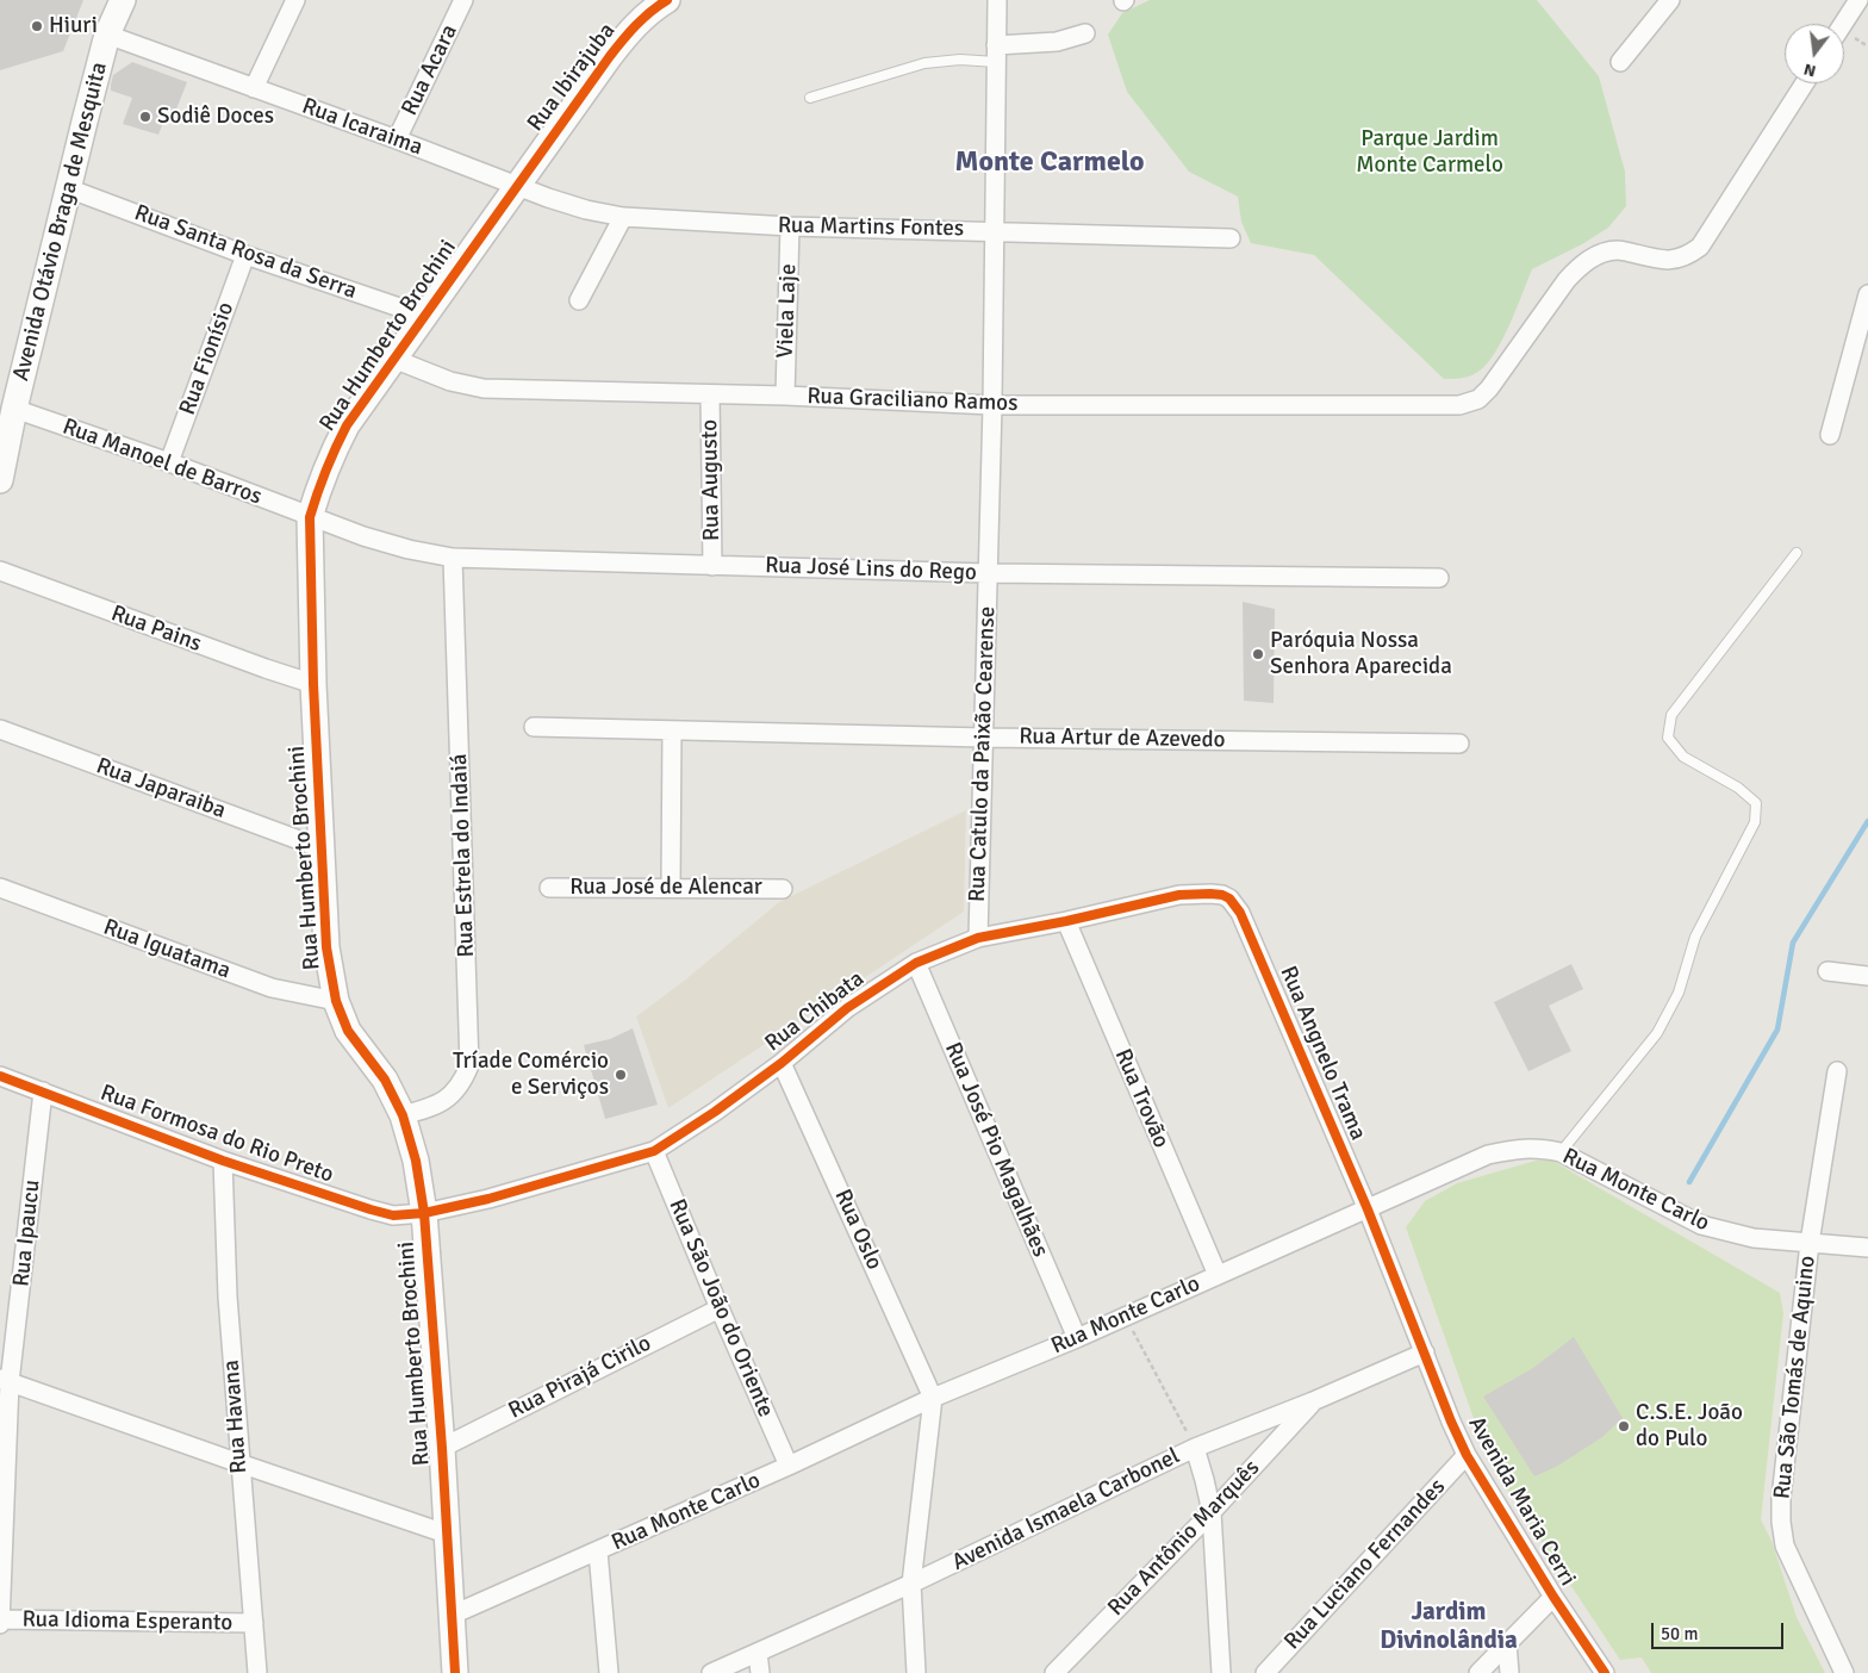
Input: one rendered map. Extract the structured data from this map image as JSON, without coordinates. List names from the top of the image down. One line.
{"streets":{"street":["Rua Acara","Rua Ibirajuba","Rua Icaraima","Avenida Otávio Braga de Mesquita","Rua Martins Fontes","Rua Santa Rosa da Serra","Viela Laje","Rua Humberto Brochini","Rua Fionísio","Rua Graciliano Ramos","Rua Manoel de Barros","Rua Augusto","Rua José Lins do Rego","Rua Pains","Rua Artur de Azevedo","Rua Catulo da Paixão Cearense","Rua Japaraiba","Rua Estrela do Indaiá","Rua José de Alencar","Rua Iguatama","Rua Chibata","Rua Angnelo Trama","Rua Trovão","Rua Formosa do Rio Preto","Rua José Pio Magalhães","Rua Monte Carlo","Rua Oslo","Rua Ipaucu","Rua São João do Oriente","Rua Pirajá Cirilo","Rua São Tomás de Aquino","Rua Havana","Avenida Maria Cerri","Avenida Ismaela Carbonel","Rua Antônio Marquês","Rua Luciano Fernandes","Rua Idioma Esperanto"]},"crossings":[["Rua Acara","Rua Icaraima"],["Rua Ibirajuba","Rua Icaraima"],["Rua Ibirajuba","Rua Martins Fontes"],["Rua Ibirajuba","Rua Humberto Brochini"],["Rua Icaraima","Avenida Otávio Braga de Mesquita"],["Rua Icaraima","Rua Martins Fontes"],["Rua Icaraima","Rua Humberto Brochini"],["Avenida Otávio Braga de Mesquita","Rua Santa Rosa da Serra"],["Avenida Otávio Braga de Mesquita","Rua Manoel de Barros"],["Rua Martins Fontes","Viela Laje"],["Rua Martins Fontes","Rua Humberto Brochini"],["Rua Martins Fontes","Rua Catulo da Paixão Cearense"],["Rua Santa Rosa da Serra","Rua Humberto Brochini"],["Rua Santa Rosa da Serra","Rua Fionísio"],["Viela Laje","Rua Graciliano Ramos"],["Rua Humberto Brochini","Rua Graciliano Ramos"],["Rua Humberto Brochini","Rua Manoel de Barros"],["Rua Humberto Brochini","Rua José Lins do Rego"],["Rua Humberto Brochini","Rua Pains"],["Rua Humberto Brochini","Rua Japaraiba"],["Rua Humberto Brochini","Rua Estrela do Indaiá"],["Rua Humberto Brochini","Rua Iguatama"],["Rua Humberto Brochini","Rua Chibata"],["Rua Humberto Brochini","Rua Formosa do Rio Preto"],["Rua Humberto Brochini","Rua Monte Carlo"],["Rua Humberto Brochini","Rua Pirajá Cirilo"],["Rua Fionísio","Rua Manoel de Barros"],["Rua Graciliano Ramos","Rua Augusto"],["Rua Graciliano Ramos","Rua Catulo da Paixão Cearense"],["Rua Manoel de Barros","Rua José Lins do Rego"],["Rua Augusto","Rua José Lins do Rego"],["Rua José Lins do Rego","Rua Catulo da Paixão Cearense"],["Rua José Lins do Rego","Rua Estrela do Indaiá"],["Rua Artur de Azevedo","Rua Catulo da Paixão Cearense"],["Rua Catulo da Paixão Cearense","Rua Chibata"],["Rua Chibata","Rua Angnelo Trama"],["Rua Chibata","Rua Trovão"],["Rua Chibata","Rua Formosa do Rio Preto"],["Rua Chibata","Rua José Pio Magalhães"],["Rua Chibata","Rua Oslo"],["Rua Chibata","Rua São João do Oriente"],["Rua Angnelo Trama","Rua Monte Carlo"],["Rua Angnelo Trama","Avenida Maria Cerri"],["Rua Trovão","Rua Monte Carlo"],["Rua Formosa do Rio Preto","Rua Ipaucu"],["Rua Formosa do Rio Preto","Rua Havana"],["Rua José Pio Magalhães","Rua Monte Carlo"],["Rua Monte Carlo","Rua Oslo"],["Rua Monte Carlo","Rua São João do Oriente"],["Rua Monte Carlo","Rua São Tomás de Aquino"],["Rua Monte Carlo","Avenida Maria Cerri"],["Rua Ipaucu","Rua Idioma Esperanto"],["Rua São João do Oriente","Rua Pirajá Cirilo"],["Rua Havana","Rua Idioma Esperanto"],["Avenida Maria Cerri","Avenida Ismaela Carbonel"],["Avenida Maria Cerri","Rua Luciano Fernandes"],["Avenida Ismaela Carbonel","Rua Antônio Marquês"]],"districts":["Monte Carmelo","Jardim Divinolândia"],"parks":["Parque Jardim Monte Carmelo"],"places":["Hiuri","Sodiê Doces","Paróquia Nossa Senhora Aparecida","Tríade Comércio e Serviços","C.S.E. João do Pulo"],"scale_bar":"50 m","north":"bottom"}
